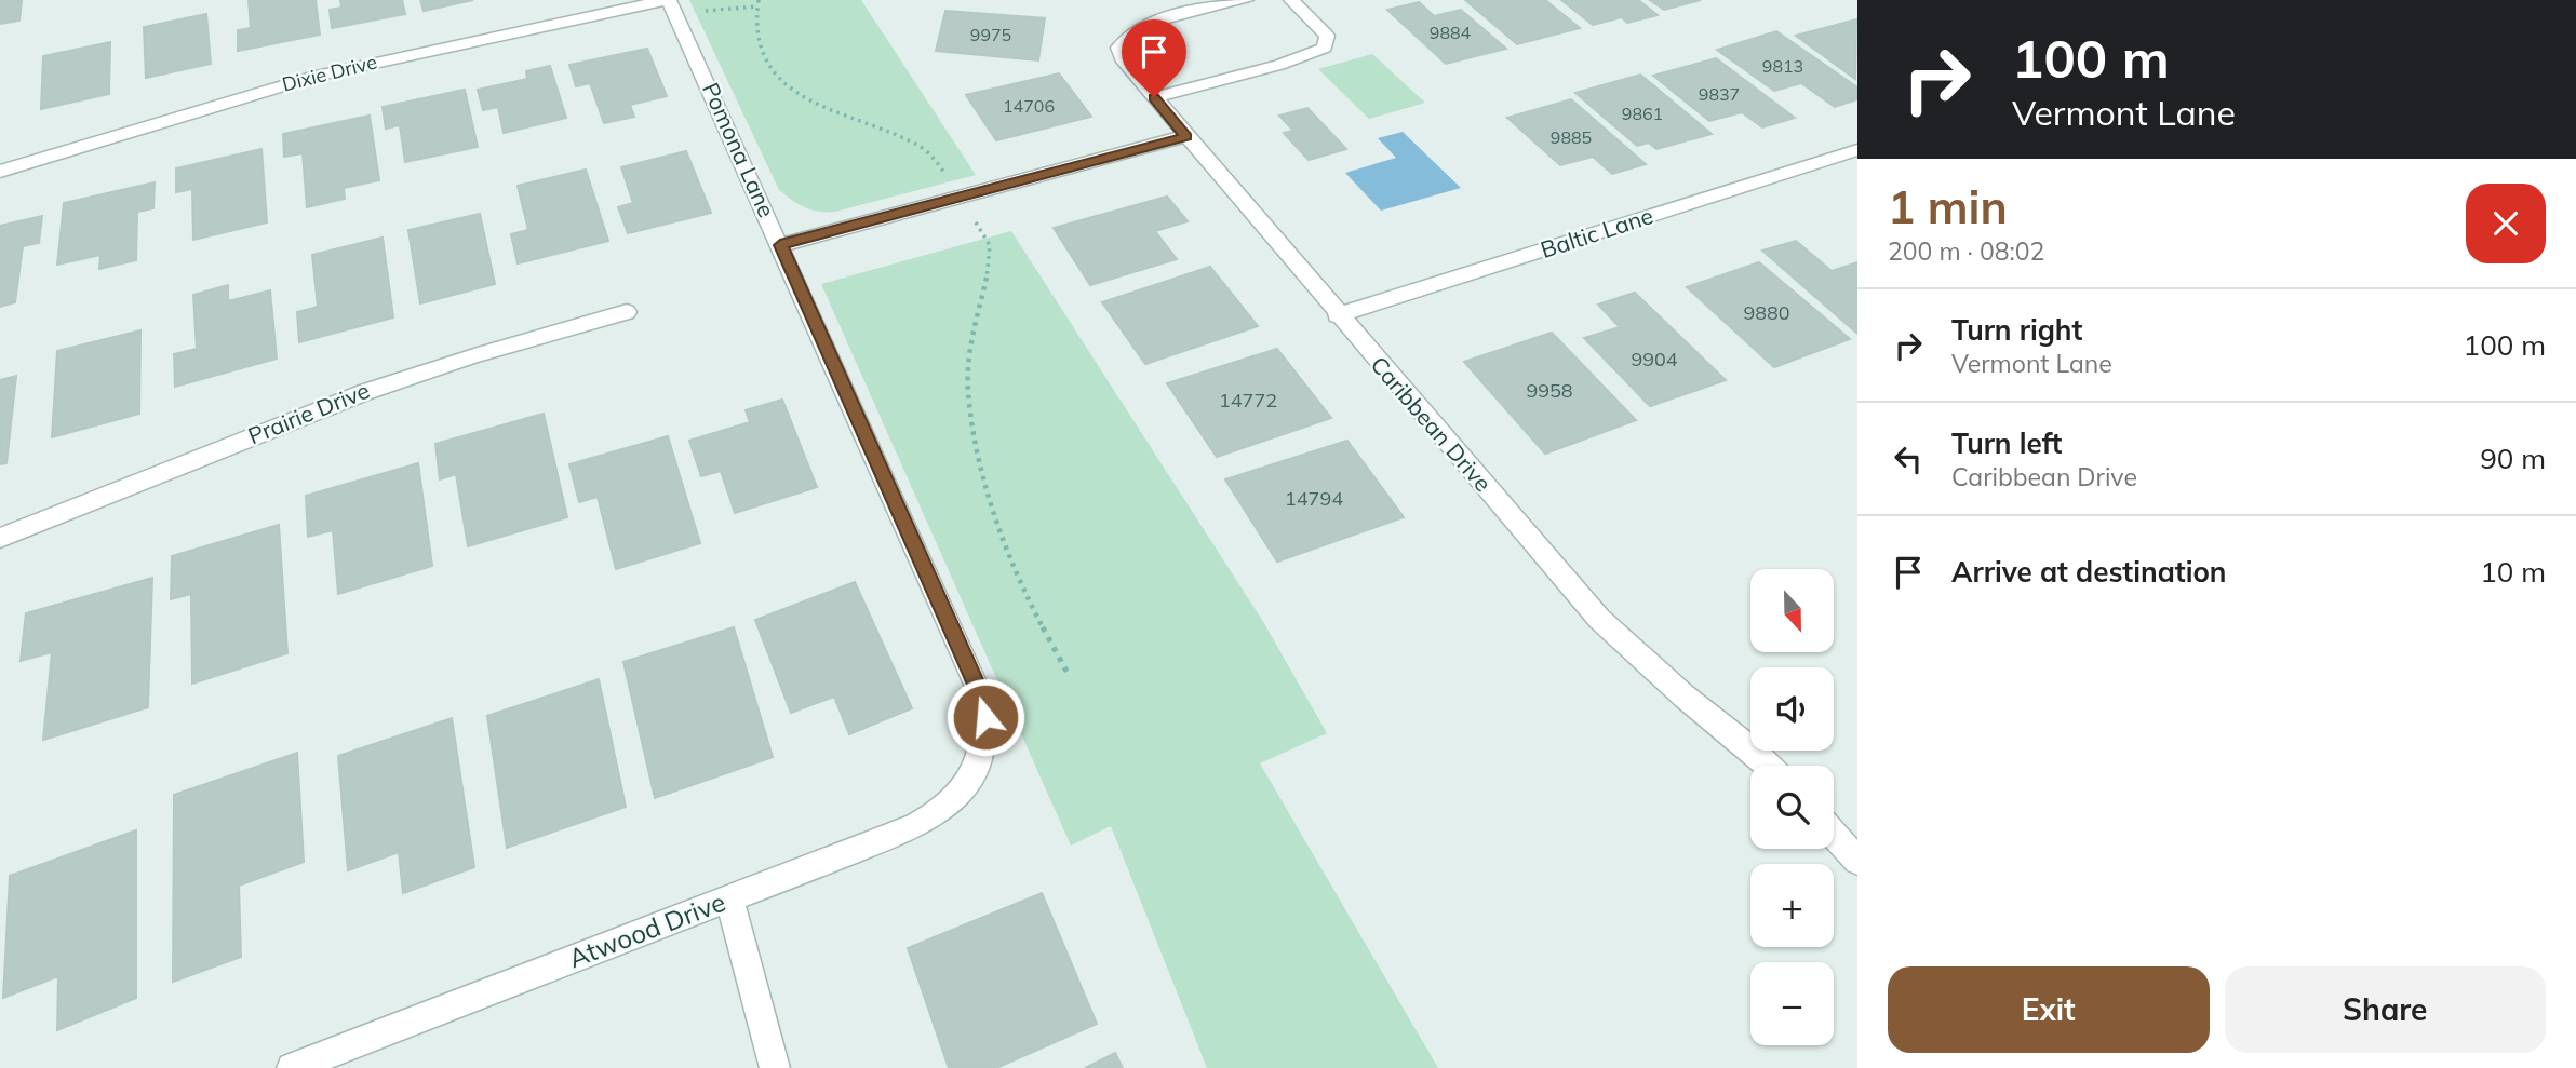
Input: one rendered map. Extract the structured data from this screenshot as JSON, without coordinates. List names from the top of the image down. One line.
{"streets":{"street":["Dixie Drive","Pomona Lane","Baltic Lane","Prairie Drive","Caribbean Drive","Atwood Drive"]},"crossings":[["Dixie Drive","Pomona Lane"],["Pomona Lane","Atwood Drive"],["Baltic Lane","Caribbean Drive"]],"house_numbers":["9884","9975","9813","9837","14706","9861","9885","9880","9904","9958","14772","14794"],"north":"bottom","page":{"turn":["100 m","Vermont Lane"],"heading":["1 min","200 m · 08:02"],"list":[{"name":"Turn right","note":"Vermont Lane","value":"100 m"},{"name":"Turn left","note":"Caribbean Drive","value":"90 m"},{"name":"Arrive at destination","value":"10 m"}],"map_buttons":["+","−"],"buttons":["Exit","Share"]}}
